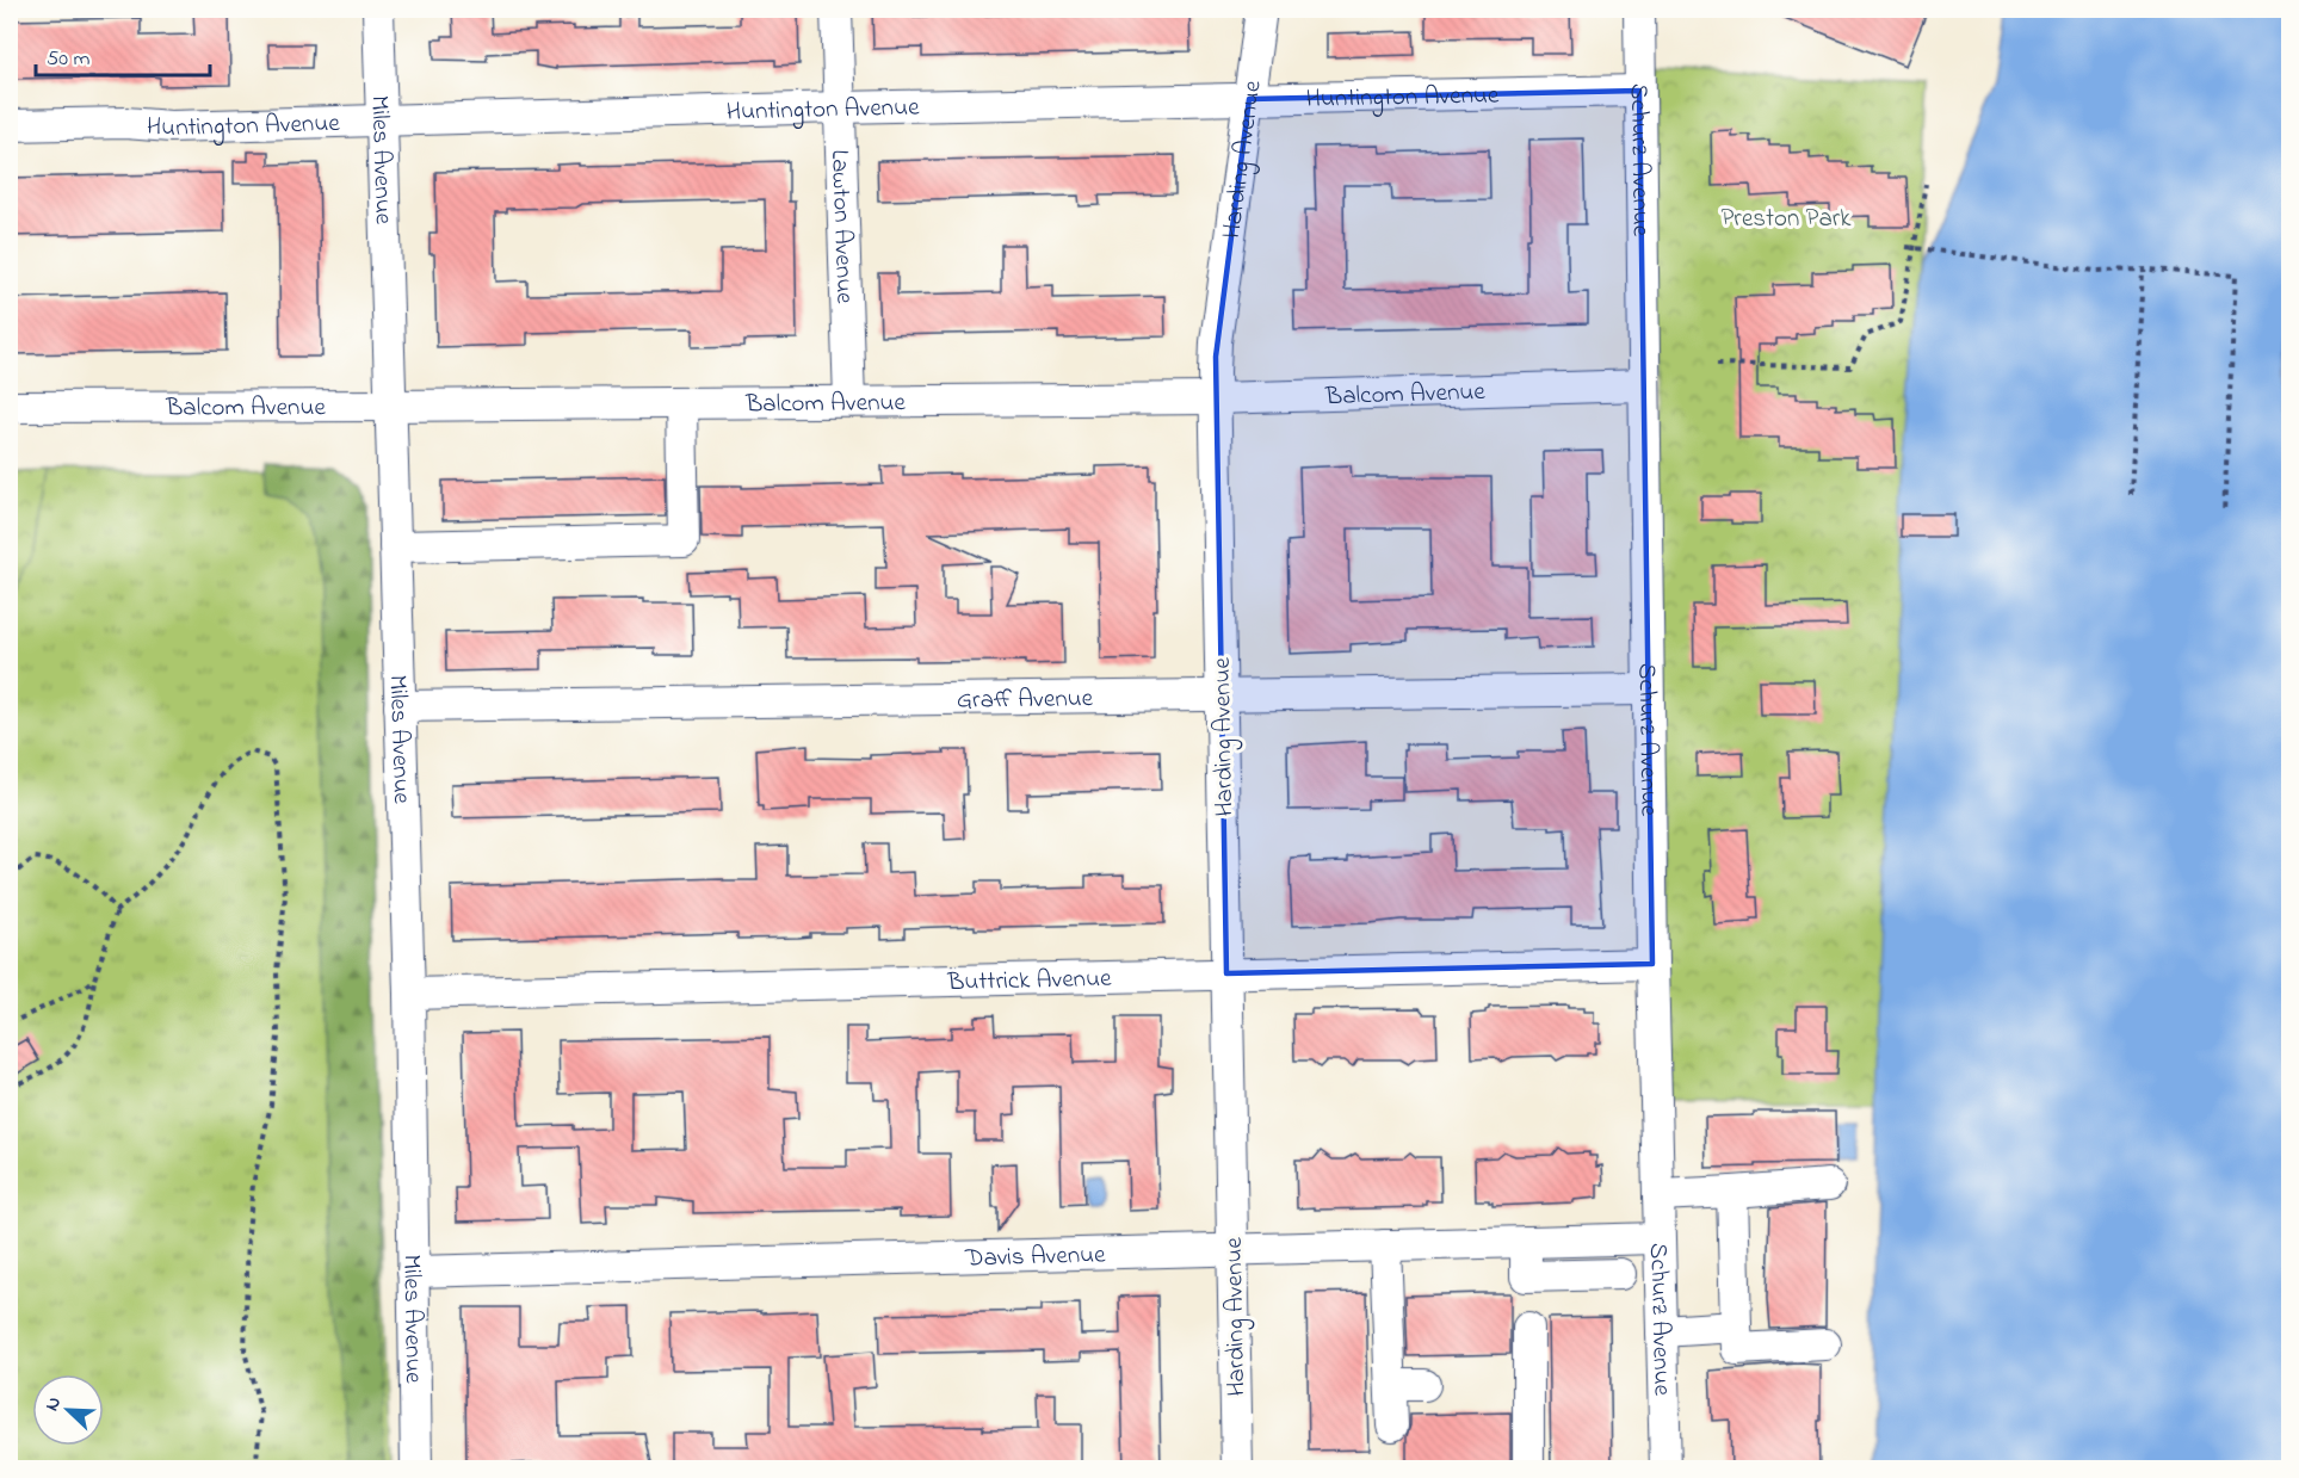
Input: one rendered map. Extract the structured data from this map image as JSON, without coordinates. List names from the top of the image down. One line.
{"streets":{"street":["Huntington Avenue","Miles Avenue","Harding Avenue","Schurz Avenue","Lawton Avenue","Balcom Avenue","Graff Avenue","Buttrick Avenue","Davis Avenue"]},"crossings":[["Huntington Avenue","Miles Avenue"],["Huntington Avenue","Harding Avenue"],["Huntington Avenue","Schurz Avenue"],["Huntington Avenue","Lawton Avenue"],["Miles Avenue","Balcom Avenue"],["Miles Avenue","Graff Avenue"],["Miles Avenue","Buttrick Avenue"],["Miles Avenue","Davis Avenue"],["Harding Avenue","Balcom Avenue"],["Harding Avenue","Graff Avenue"],["Harding Avenue","Buttrick Avenue"],["Harding Avenue","Davis Avenue"],["Schurz Avenue","Balcom Avenue"],["Schurz Avenue","Graff Avenue"],["Schurz Avenue","Buttrick Avenue"],["Schurz Avenue","Davis Avenue"],["Lawton Avenue","Balcom Avenue"]],"parks":["Preston Park"],"scale_bar":"50 m","north":"top left"}
